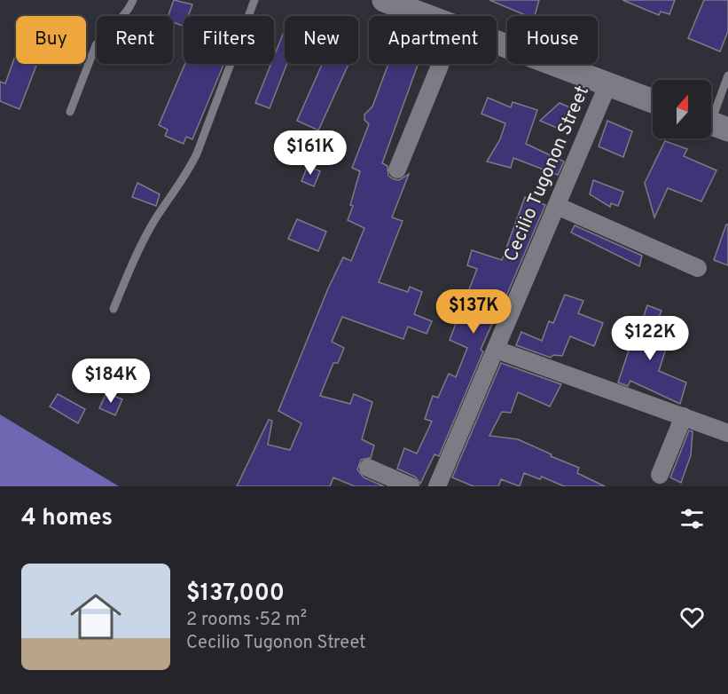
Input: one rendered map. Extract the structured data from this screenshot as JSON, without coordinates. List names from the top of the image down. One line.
{"streets":{"street":["Cecilio Tugonon Street"]},"north":"top","page":{"chip":["Buy","Rent","Filters","New","Apartment","House"],"price":["$161K","$137K","$122K","$184K"],"heading":"4 homes","list":[{"name":"$137,000","note":"2 rooms · 52 m² · Cecilio Tugonon Street"}]}}
